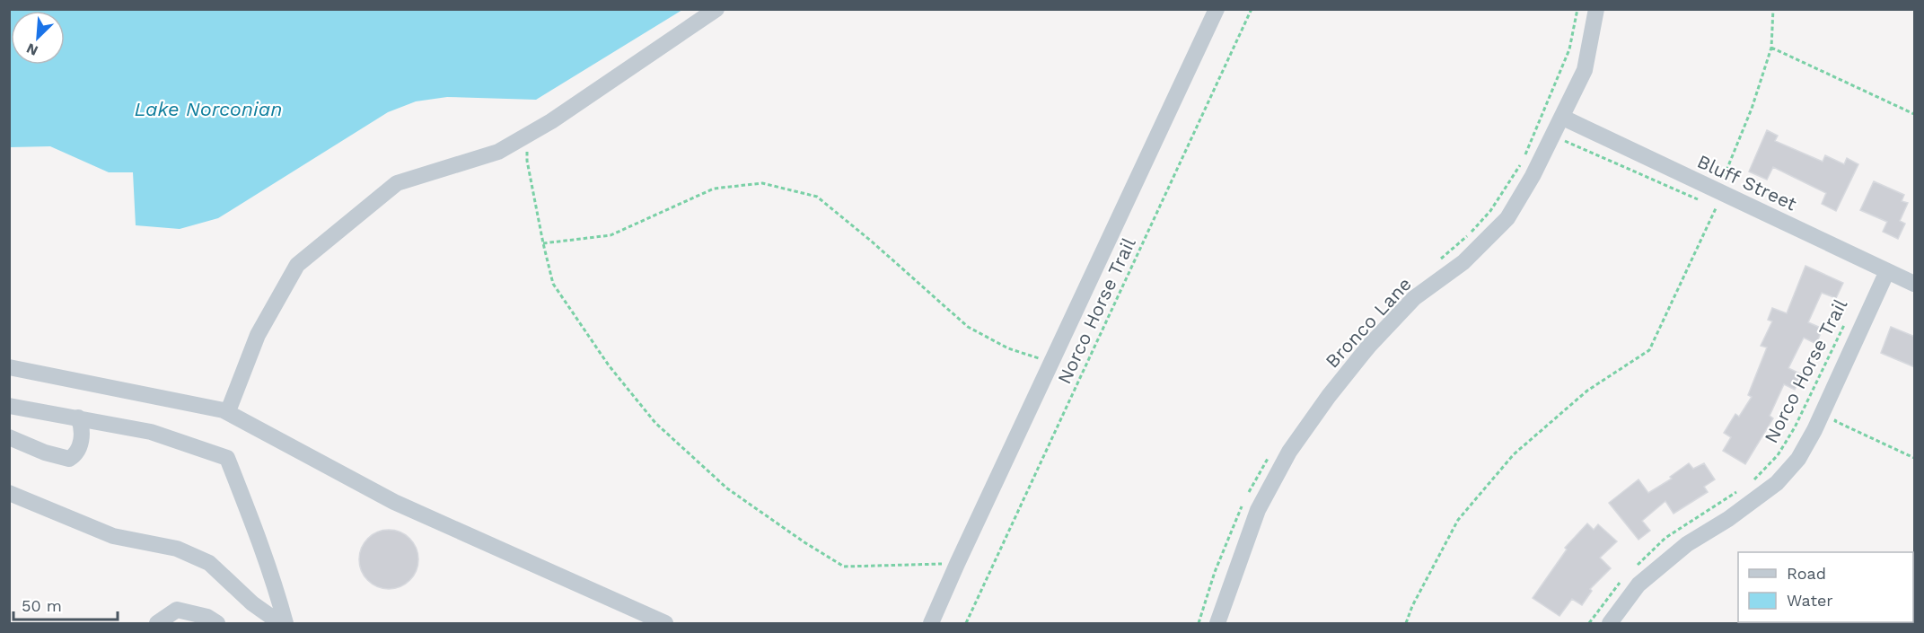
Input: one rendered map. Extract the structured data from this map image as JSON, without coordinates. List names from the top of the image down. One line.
{"streets":{"street":["Bluff Street","Bronco Lane"],"path":["Norco Horse Trail"]},"crossings":[["Bluff Street","Bronco Lane"]],"water":["Lake Norconian"],"legend":["Road","Water"],"scale_bar":"50 m","north":"bottom left"}
